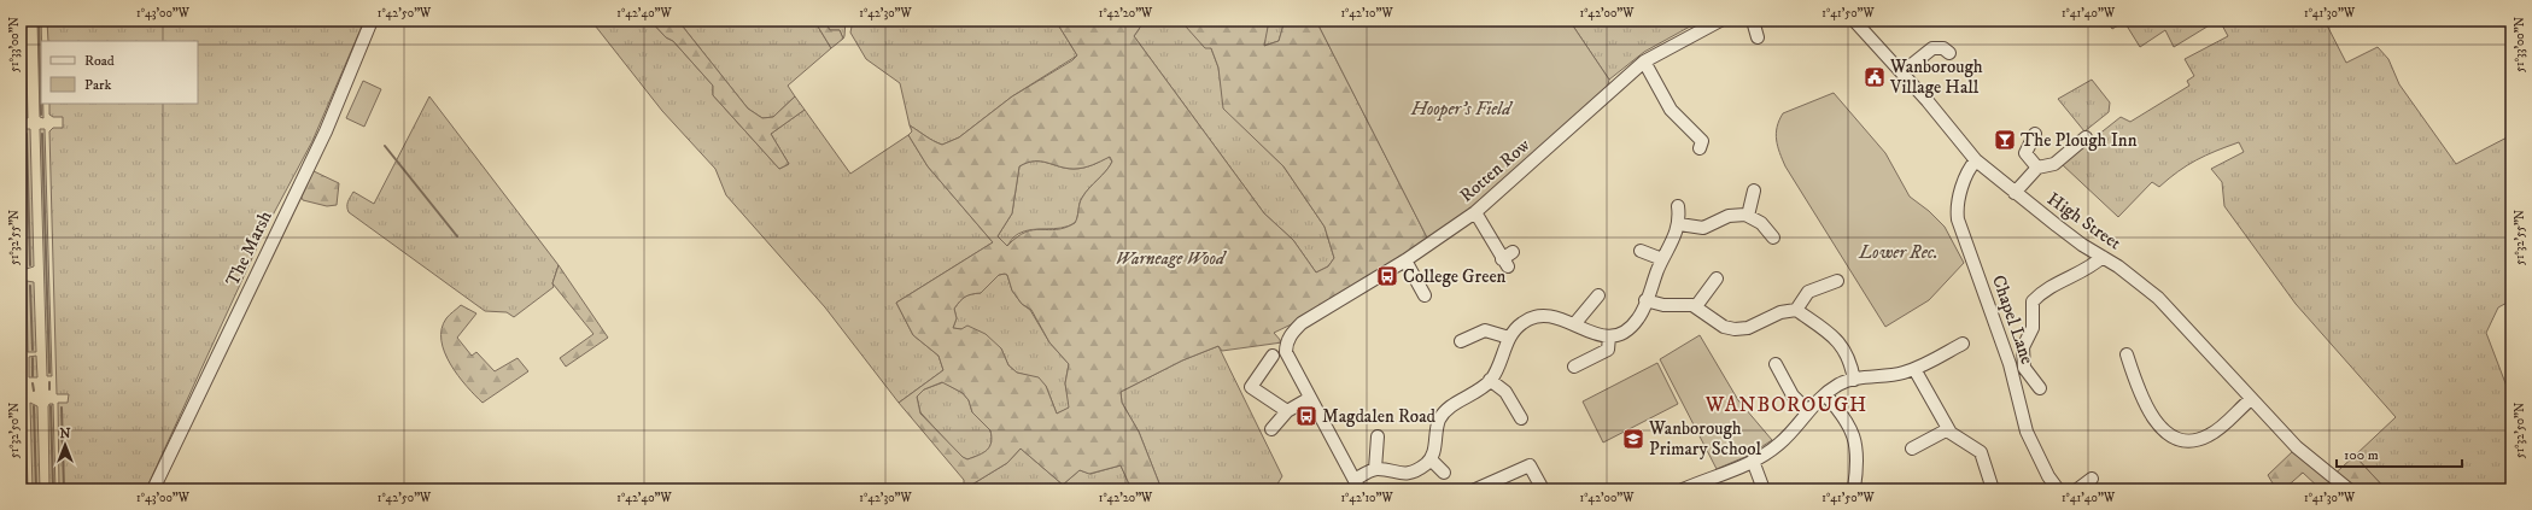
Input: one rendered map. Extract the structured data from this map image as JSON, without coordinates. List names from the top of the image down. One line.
{"streets":{"street":["Rotten Row","High Street","The Marsh","Chapel Lane"]},"crossings":[["High Street","Chapel Lane"]],"districts":["WANBOROUGH"],"parks":["Hooper's Field","Lower Rec.","Warneage Wood"],"places":{"public building":["Wanborough Village Hall"],"bar":["The Plough Inn"],"bus stop":["College Green","Magdalen Road"],"school or university":["Wanborough Primary School"]},"legend":["Road","Park"],"scale_bar":"100 m","north":"top","coordinates":["1°43'00\"W","1°42'50\"W","1°42'40\"W","1°42'30\"W","1°42'20\"W","1°42'10\"W","1°42'00\"W","1°41'50\"W","1°41'40\"W","1°41'30\"W","51°33'00\"N","51°32'55\"N","51°32'50\"N"]}
